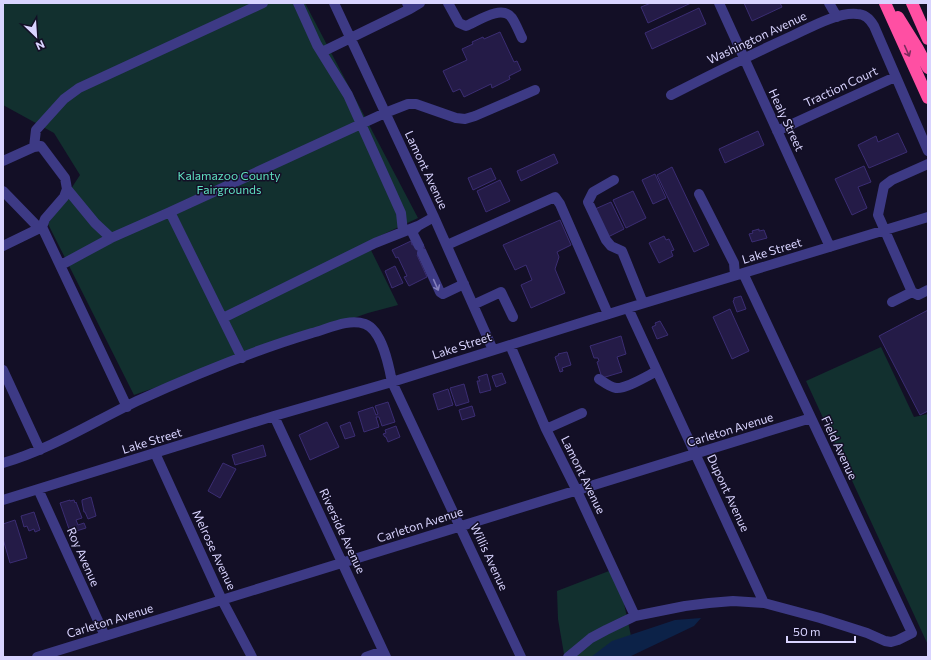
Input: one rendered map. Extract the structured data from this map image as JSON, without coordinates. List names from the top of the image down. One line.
{"streets":{"street":["Washington Avenue","Traction Court","Healy Street","Lamont Avenue","Lake Street","Carleton Avenue","Field Avenue","Dupont Avenue","Riverside Avenue","Melrose Avenue","Roy Avenue","Willis Avenue"]},"crossings":[["Washington Avenue","Traction Court"],["Washington Avenue","Healy Street"],["Traction Court","Healy Street"],["Healy Street","Lake Street"],["Lamont Avenue","Lake Street"],["Lamont Avenue","Carleton Avenue"],["Lake Street","Field Avenue"],["Lake Street","Dupont Avenue"],["Lake Street","Riverside Avenue"],["Lake Street","Melrose Avenue"],["Lake Street","Roy Avenue"],["Lake Street","Willis Avenue"],["Carleton Avenue","Field Avenue"],["Carleton Avenue","Dupont Avenue"],["Carleton Avenue","Riverside Avenue"],["Carleton Avenue","Melrose Avenue"],["Carleton Avenue","Roy Avenue"],["Carleton Avenue","Willis Avenue"],["Field Avenue","Dupont Avenue"]],"parks":["Kalamazoo County Fairgrounds"],"scale_bar":"50 m","north":"bottom right"}
